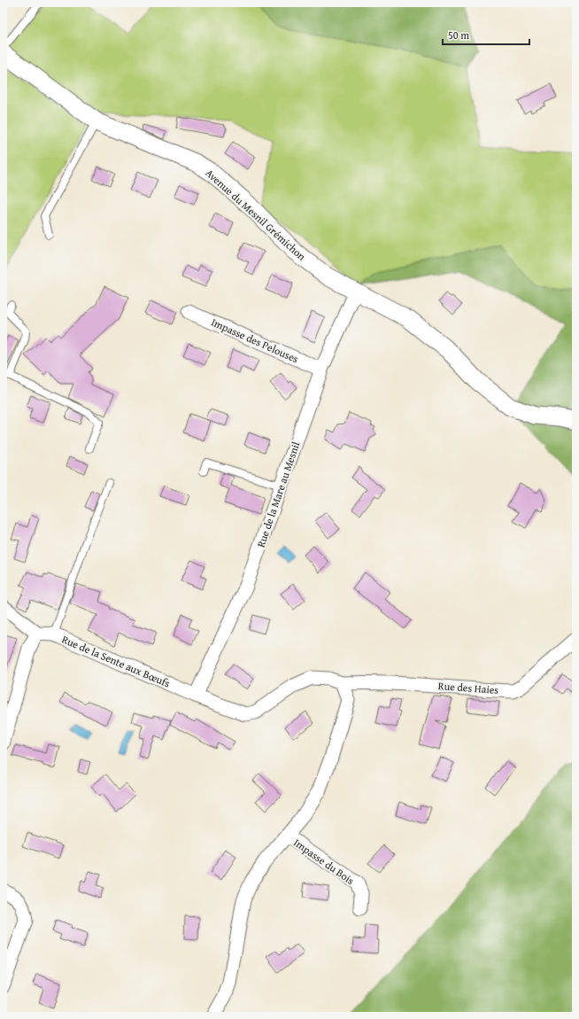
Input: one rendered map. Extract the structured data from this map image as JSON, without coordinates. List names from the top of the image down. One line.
{"streets":{"street":["Avenue du Mesnil Grémichon","Impasse des Pelouses","Rue de la Mare au Mesnil","Rue de la Sente aux Bœufs","Rue des Haies","Impasse du Bois"]},"crossings":[["Avenue du Mesnil Grémichon","Rue de la Mare au Mesnil"],["Impasse des Pelouses","Rue de la Mare au Mesnil"],["Rue de la Mare au Mesnil","Rue de la Sente aux Bœufs"],["Rue de la Sente aux Bœufs","Rue des Haies"]],"scale_bar":"50 m"}
